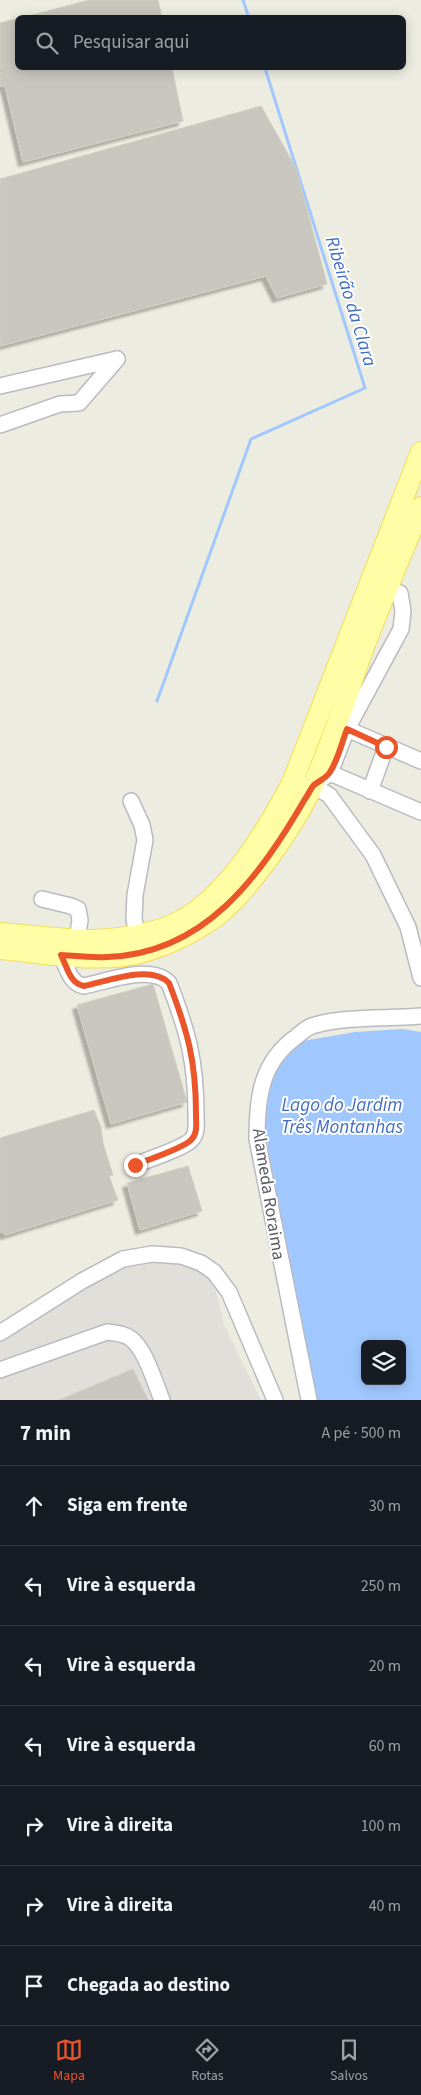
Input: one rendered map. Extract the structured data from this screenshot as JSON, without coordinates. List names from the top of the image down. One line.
{"streets":{"street":["Alameda Roraima"]},"water":["Ribeirão da Clara","Lago do Jardim Três Montanhas"],"page":{"search":"Pesquisar aqui","heading":["7 min","A pé · 500 m"],"list":[["Siga em frente","30 m"],["Vire à esquerda","250 m"],["Vire à esquerda","20 m"],["Vire à esquerda","60 m"],["Vire à direita","100 m"],["Vire à direita","40 m"],"Chegada ao destino"],"nav":["Mapa","Rotas","Salvos"]}}
